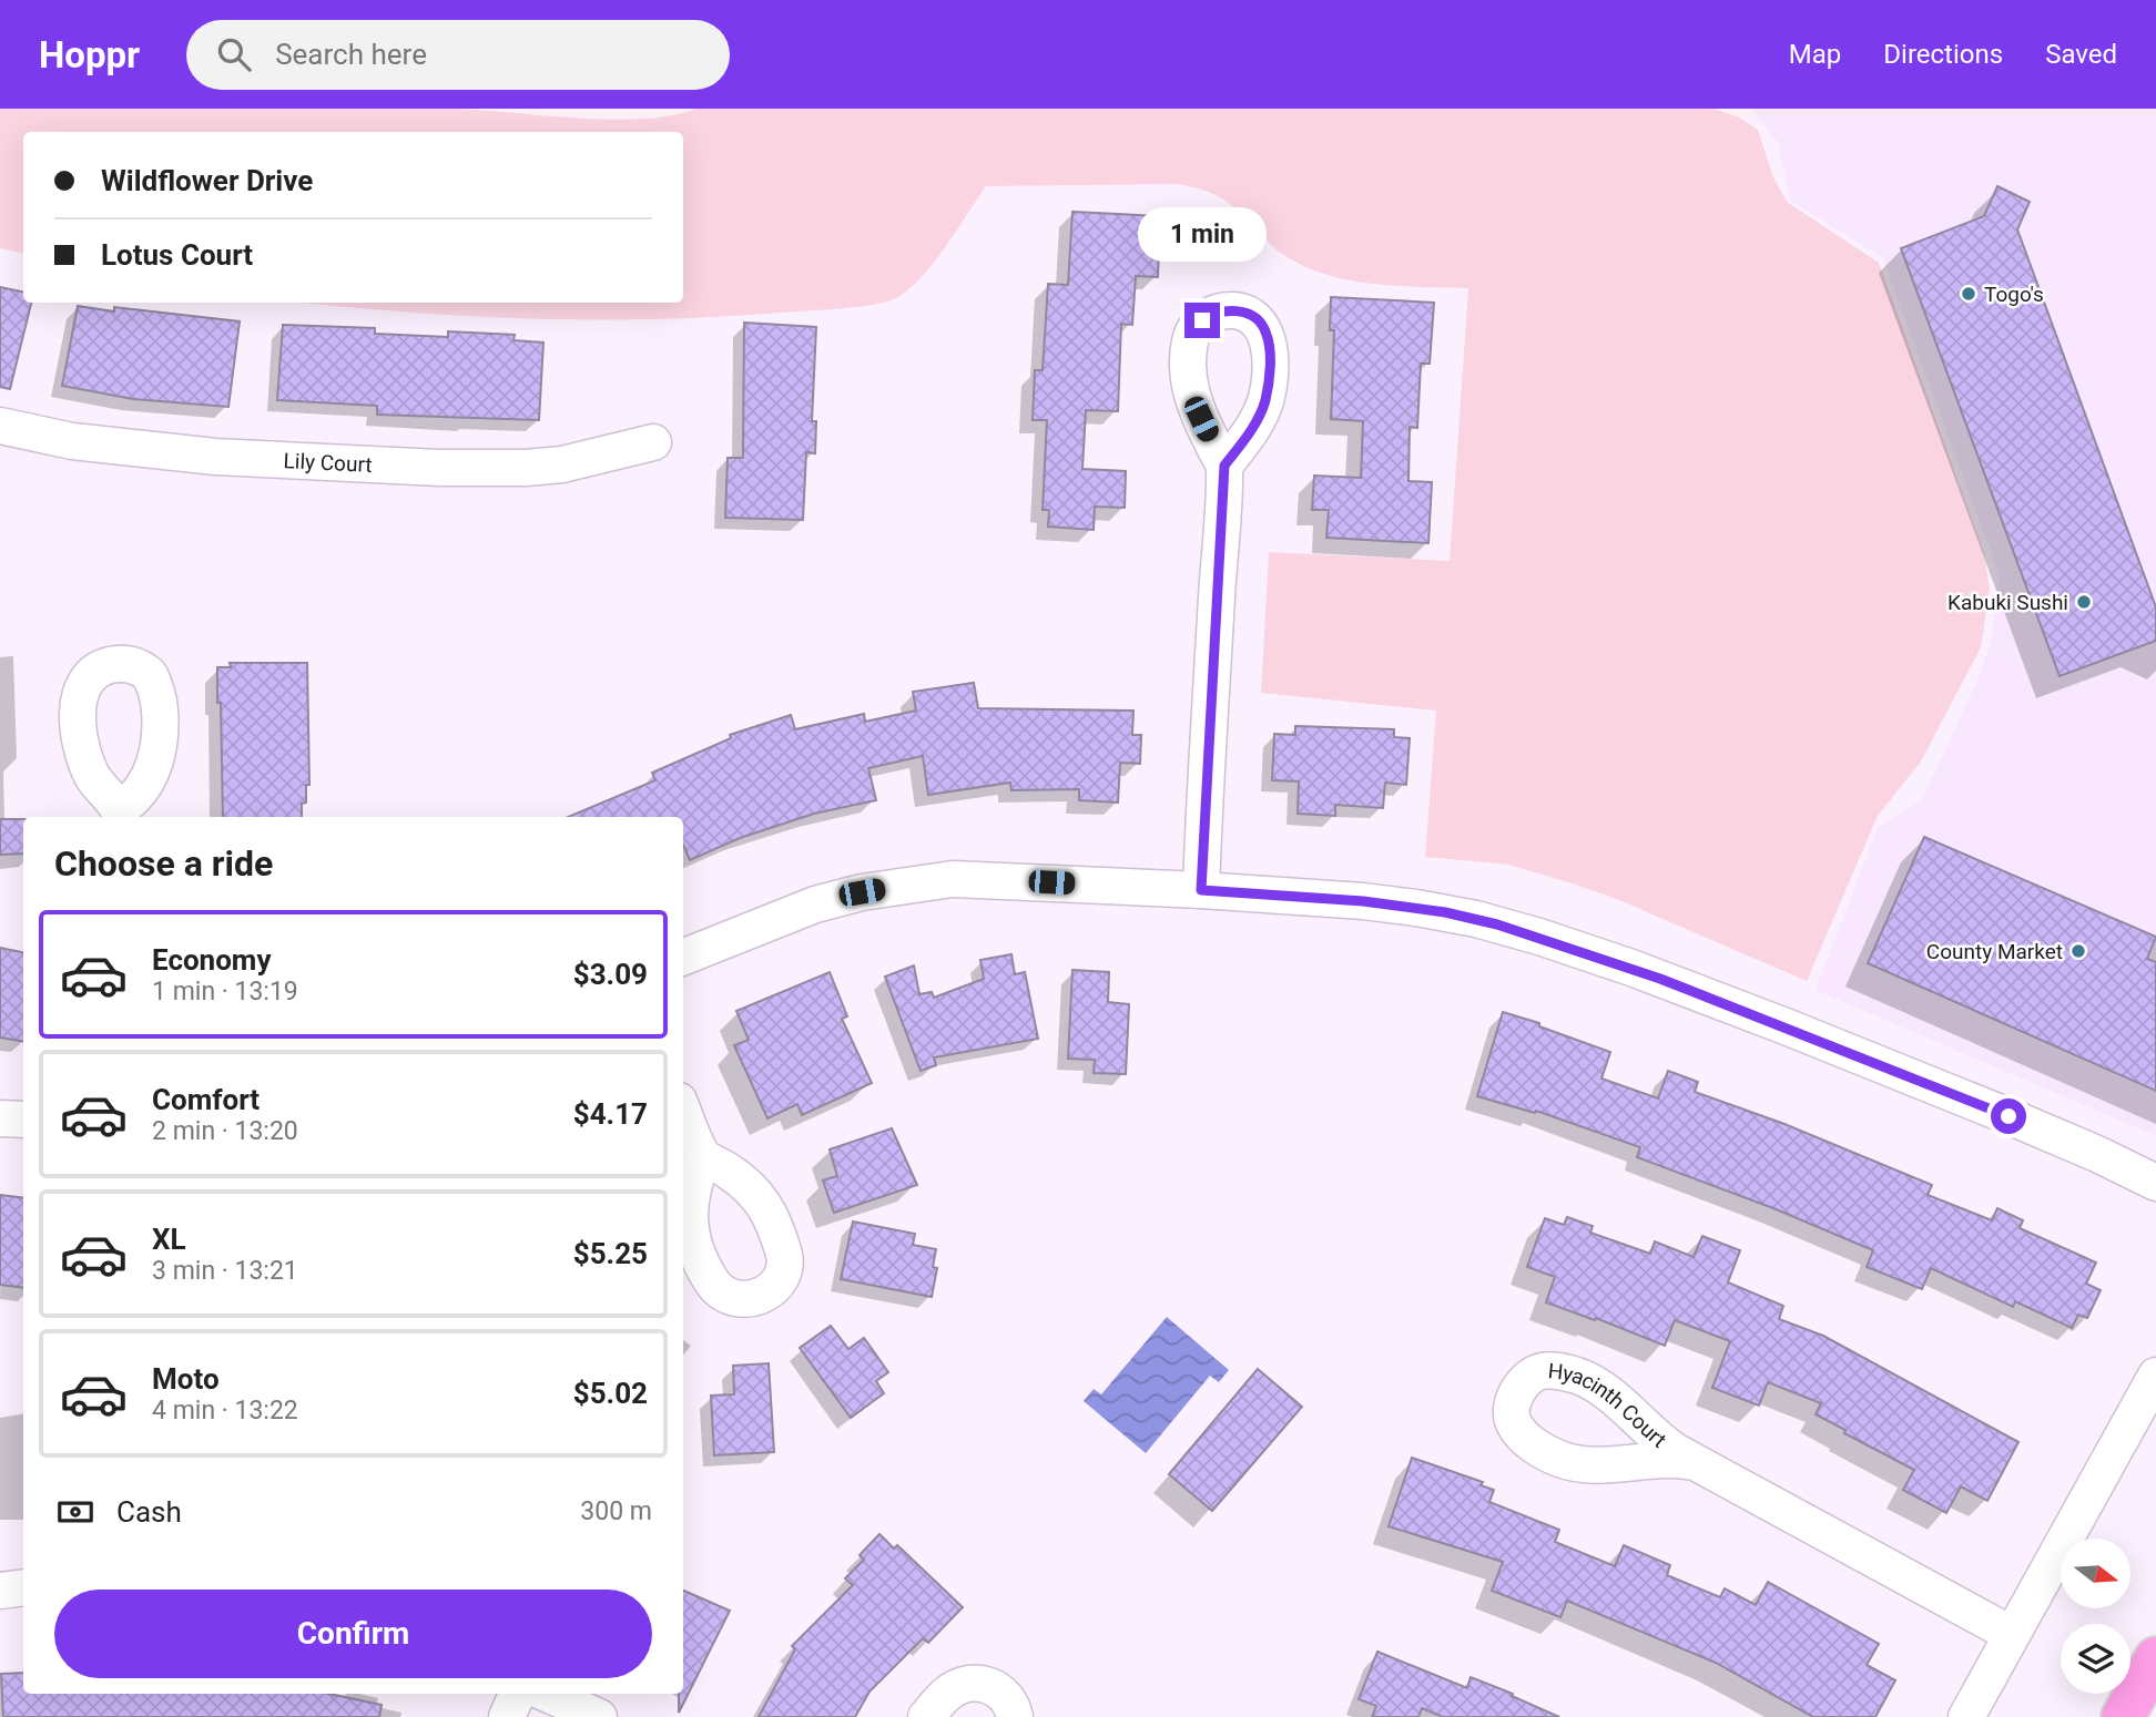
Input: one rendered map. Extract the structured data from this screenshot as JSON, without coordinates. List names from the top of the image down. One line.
{"streets":{"street":["Lily Court","Hyacinth Court"]},"places":["Togo's","Kabuki Sushi","County Market"],"north":"right","page":{"header":"Hoppr","search":"Search here","nav":["Map","Directions","Saved"],"banner":["Wildflower Drive","Lotus Court"],"bubble":"1 min","heading":"Choose a ride","list":[{"name":"Economy","note":"1 min · 13:19","value":"$3.09"},{"name":"Comfort","note":"2 min · 13:20","value":"$4.17"},{"name":"XL","note":"3 min · 13:21","value":"$5.25"},{"name":"Moto","note":"4 min · 13:22","value":"$5.02"}],"pay":["Cash","300 m"],"buttons":"Confirm"}}
